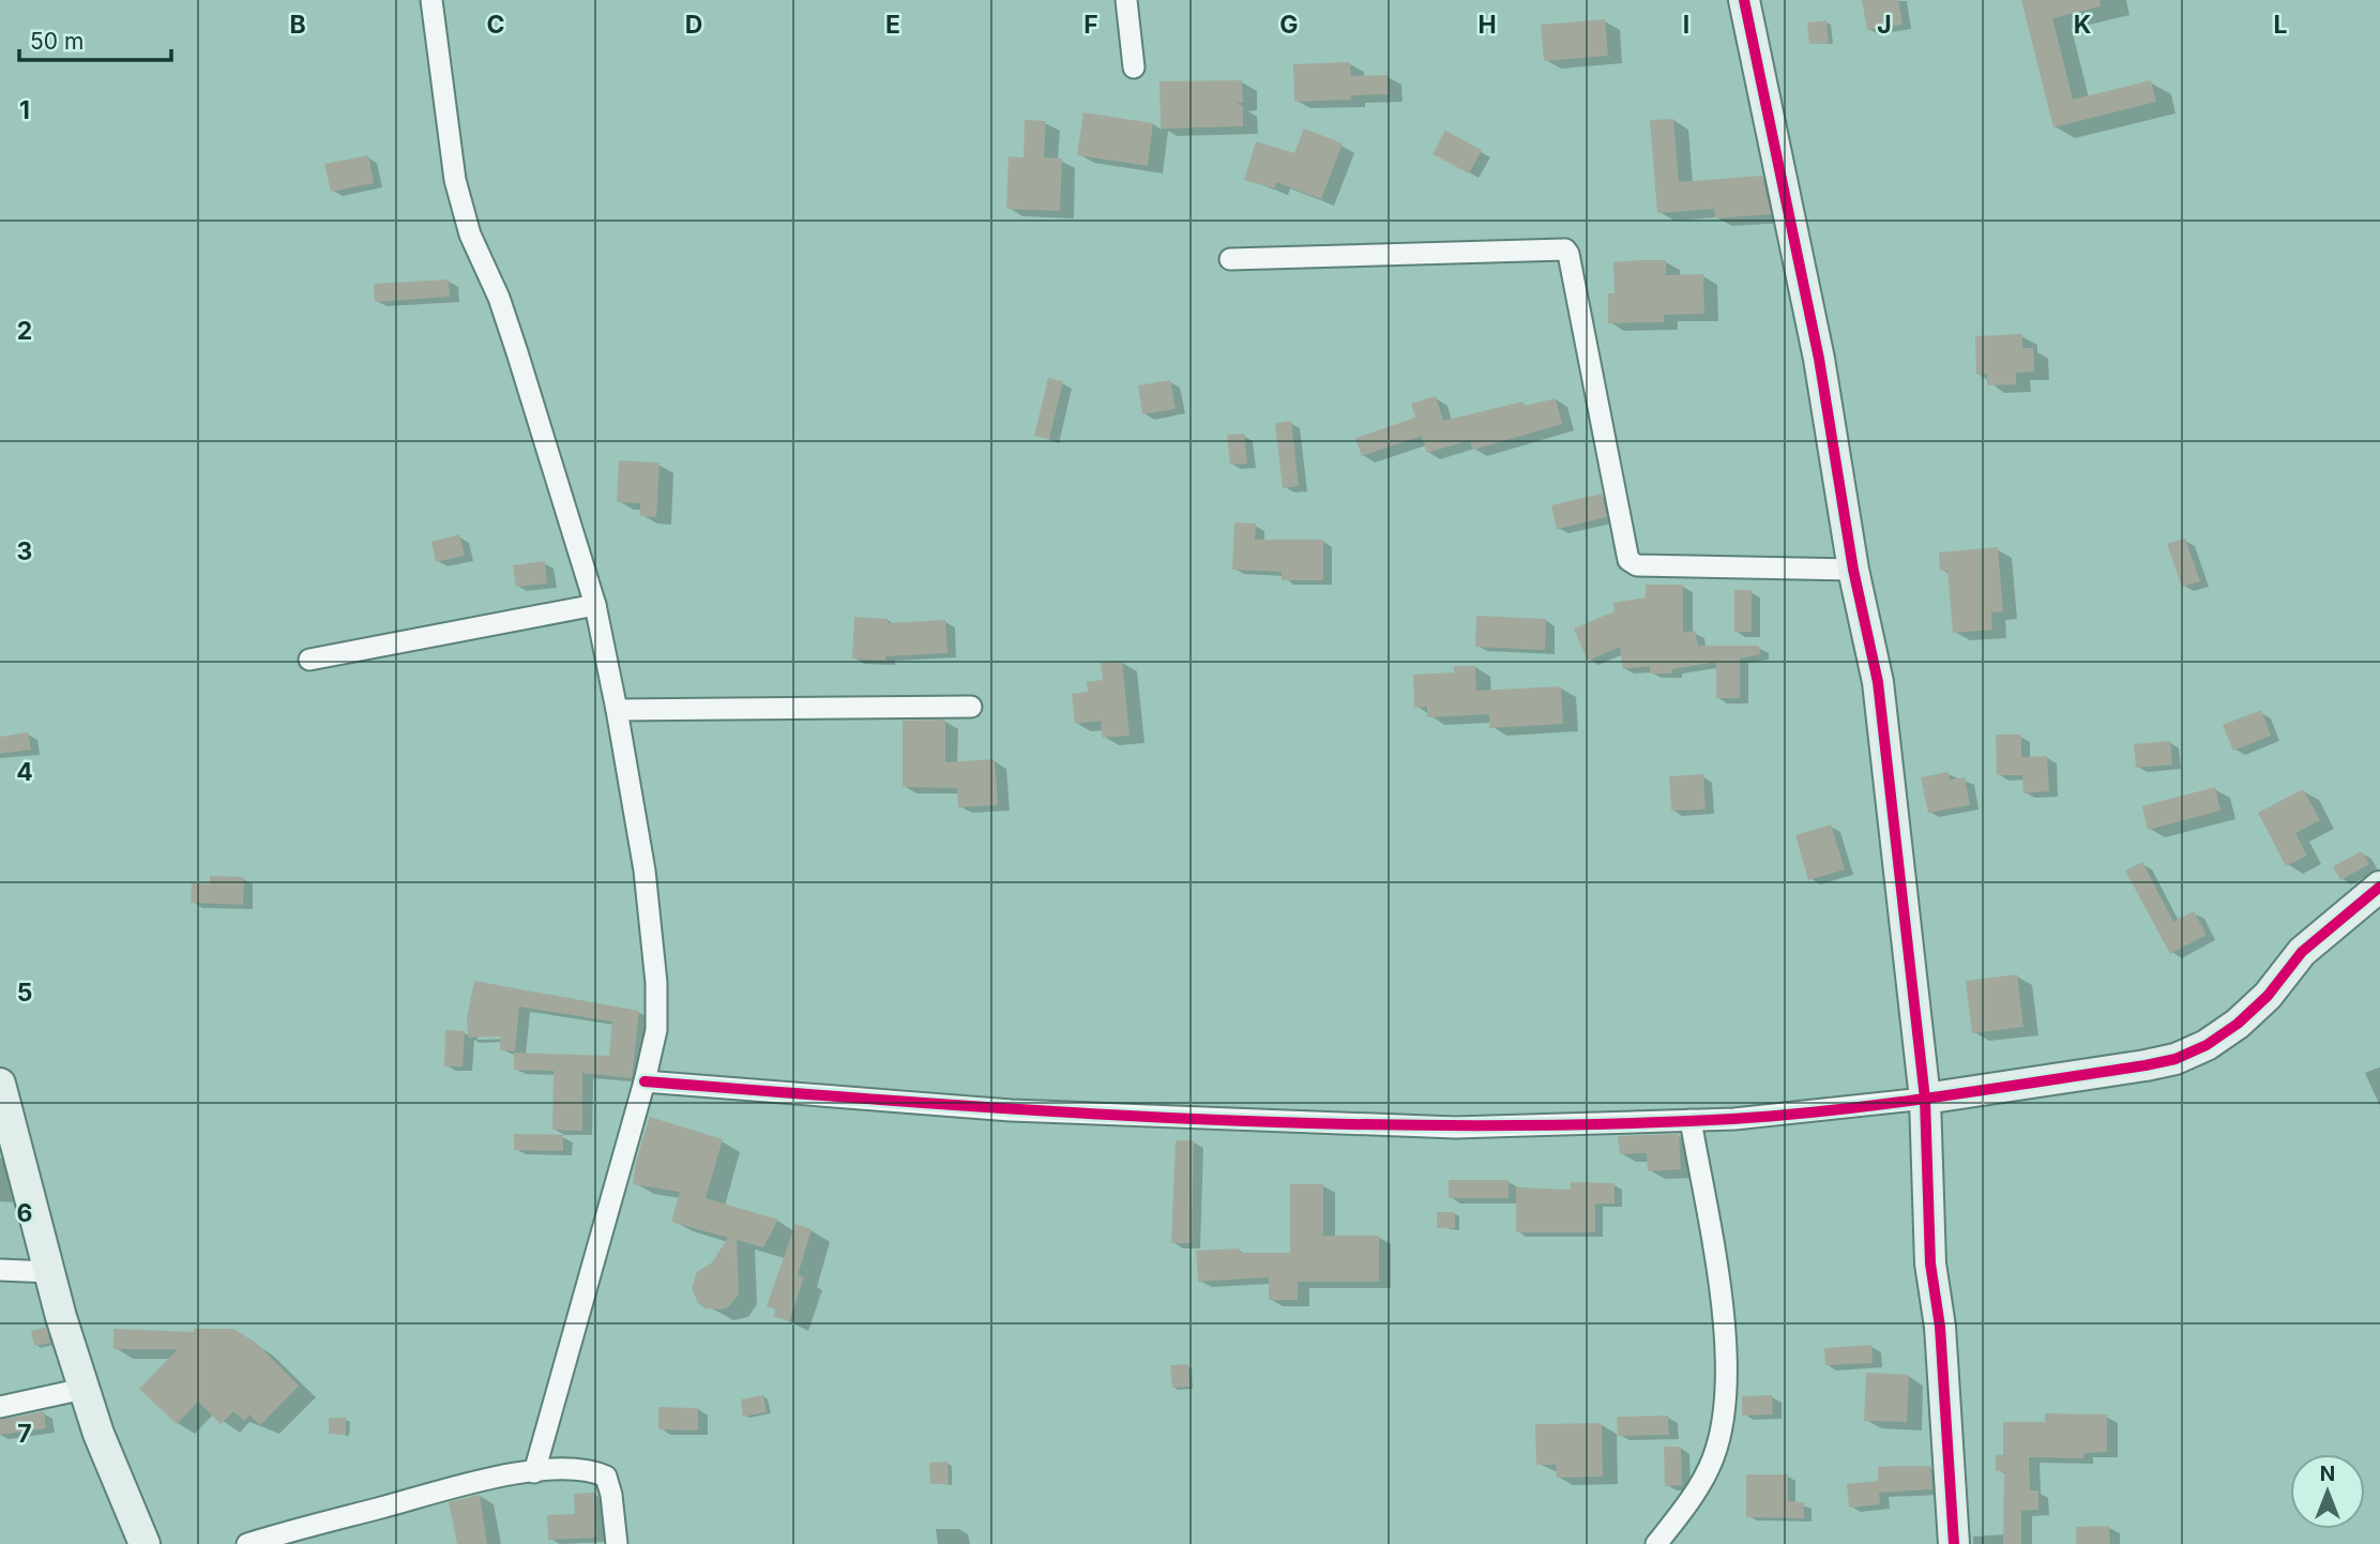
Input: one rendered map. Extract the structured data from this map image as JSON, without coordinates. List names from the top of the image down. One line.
{"scale_bar":"50 m","north":"top","grid":{"columns":["B","C","D","E","F","G","H","I","J","K","L"],"rows":["1","2","3","4","5","6","7"]}}
